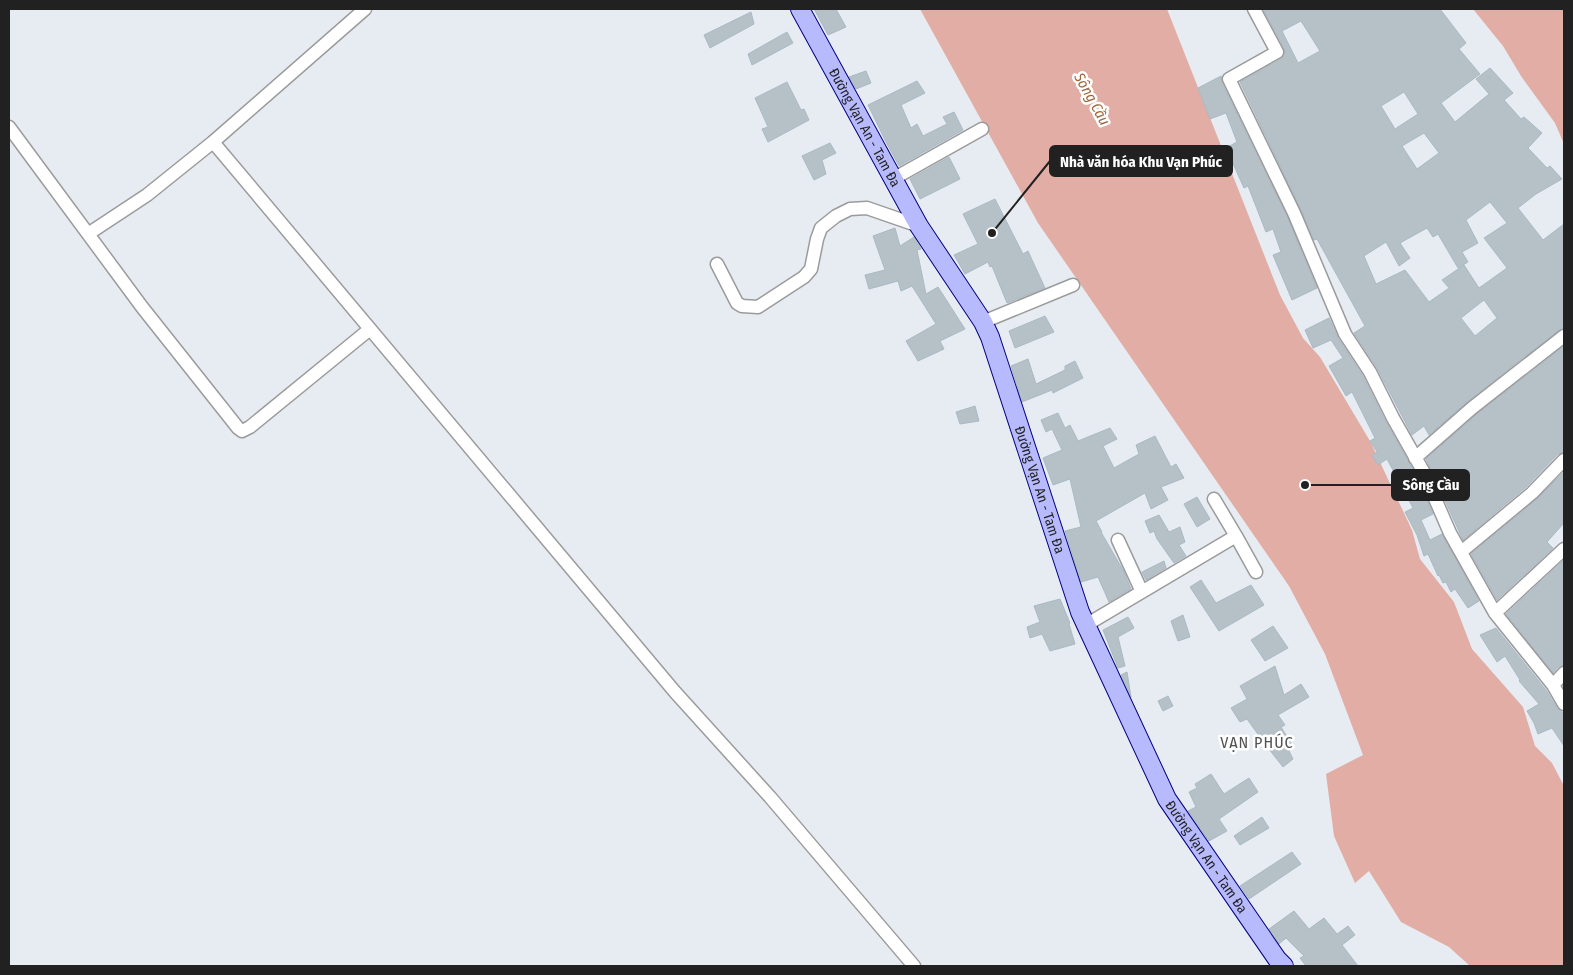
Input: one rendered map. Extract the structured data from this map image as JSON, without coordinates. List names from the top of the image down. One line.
{"streets":{"main road":["Đường Vạn An - Tam Đa"]},"districts":["VẠN PHÚC"],"water":["Sông Cầu"],"places":["Nhà văn hóa Khu Vạn Phúc","Sông Cầu"]}
